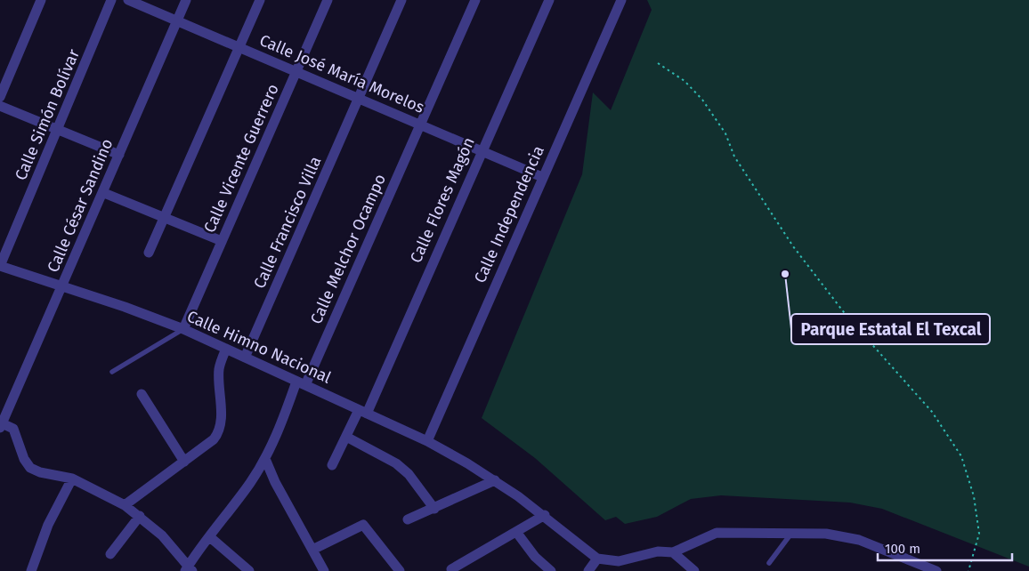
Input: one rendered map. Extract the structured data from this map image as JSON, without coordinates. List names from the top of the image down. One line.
{"streets":{"street":["Calle José María Morelos","Calle Simón Bolívar","Calle Vicente Guerrero","Calle Flores Magón","Calle César Sandino","Calle Independencia","Calle Francisco Villa","Calle Melchor Ocampo","Calle Himno Nacional"]},"crossings":[["Calle José María Morelos","Calle Vicente Guerrero"],["Calle José María Morelos","Calle Flores Magón"],["Calle José María Morelos","Calle César Sandino"],["Calle José María Morelos","Calle Independencia"],["Calle José María Morelos","Calle Francisco Villa"],["Calle José María Morelos","Calle Melchor Ocampo"],["Calle Simón Bolívar","Calle Himno Nacional"],["Calle Vicente Guerrero","Calle Himno Nacional"],["Calle Flores Magón","Calle Himno Nacional"],["Calle César Sandino","Calle Himno Nacional"],["Calle Independencia","Calle Himno Nacional"],["Calle Francisco Villa","Calle Himno Nacional"],["Calle Melchor Ocampo","Calle Himno Nacional"]],"places":["Parque Estatal El Texcal"],"scale_bar":"100 m"}
